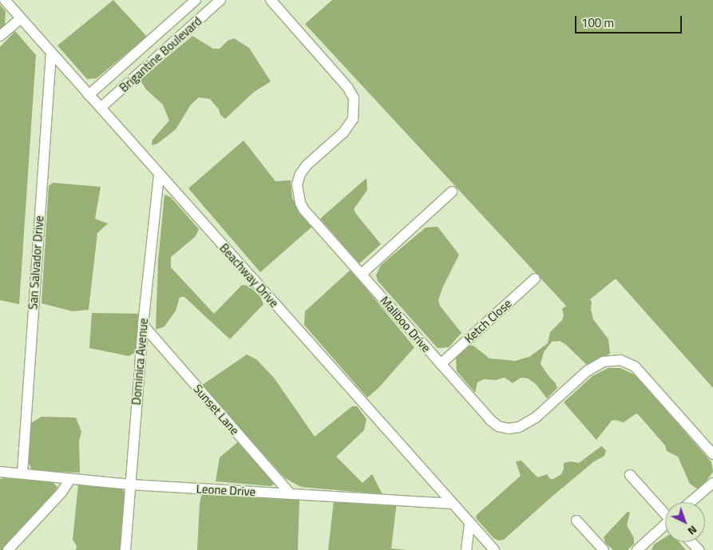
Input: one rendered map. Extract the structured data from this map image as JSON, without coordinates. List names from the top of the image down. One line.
{"streets":{"street":["Brigantine Boulevard","San Salvador Drive","Beachway Drive","Ketch Close","Maliboo Drive","Dominica Avenue","Sunset Lane","Leone Drive"]},"crossings":[["Brigantine Boulevard","Beachway Drive"],["San Salvador Drive","Beachway Drive"],["San Salvador Drive","Leone Drive"],["Beachway Drive","Dominica Avenue"],["Beachway Drive","Leone Drive"],["Ketch Close","Maliboo Drive"],["Dominica Avenue","Sunset Lane"],["Dominica Avenue","Leone Drive"],["Sunset Lane","Leone Drive"]],"scale_bar":"100 m","north":"bottom right"}
